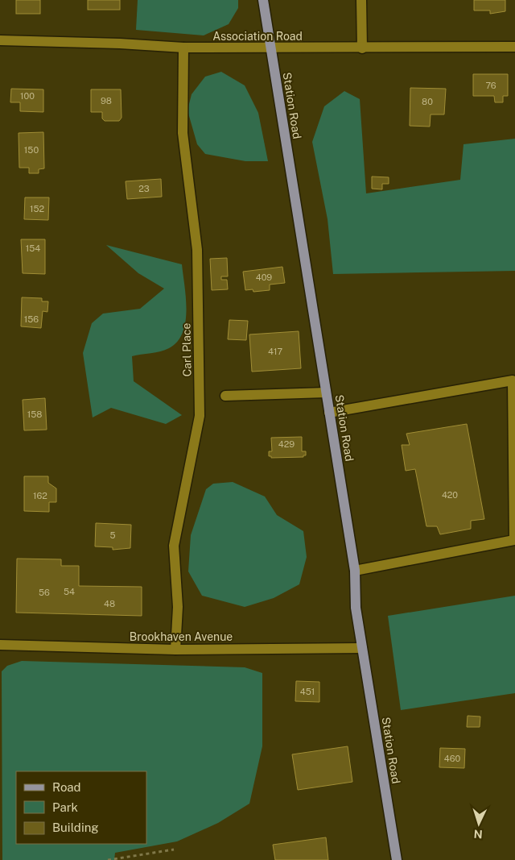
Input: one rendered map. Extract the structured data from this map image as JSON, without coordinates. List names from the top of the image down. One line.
{"streets":{"main road":["Station Road"],"street":["Association Road","Carl Place","Brookhaven Avenue"]},"crossings":[["Association Road","Station Road"],["Association Road","Carl Place"],["Station Road","Brookhaven Avenue"],["Carl Place","Brookhaven Avenue"]],"house_numbers":["76","100","98","80","150","23","152","154","409","156","417","158","429","420","162","5","54","56","48","451","460"],"legend":["Road","Park","Building"],"north":"bottom"}
